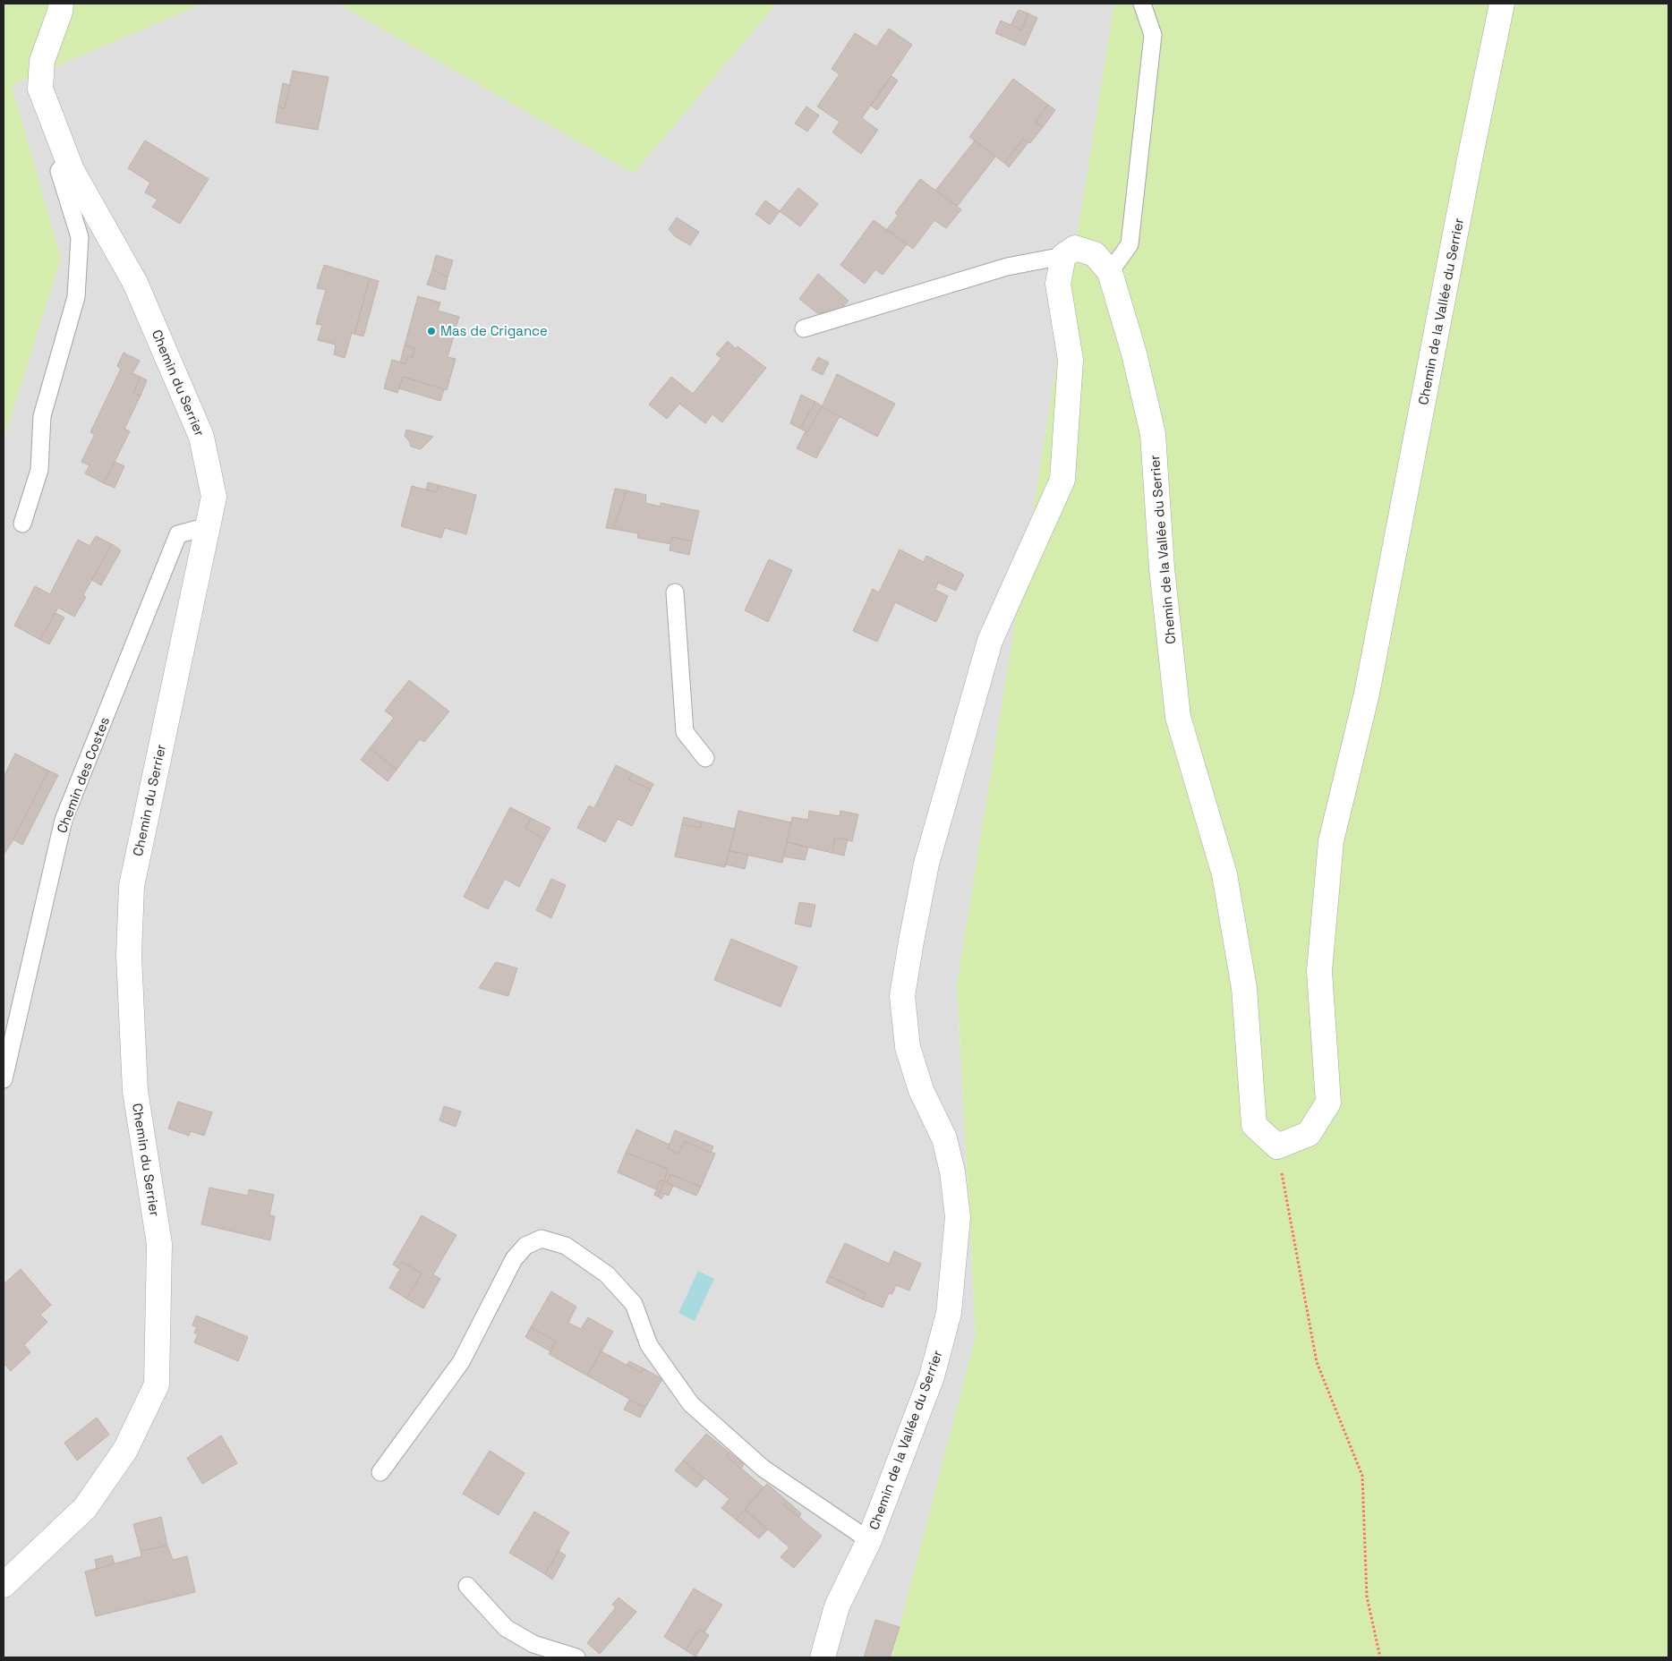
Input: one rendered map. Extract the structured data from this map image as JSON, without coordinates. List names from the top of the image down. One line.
{"streets":{"street":["Chemin de la Vallée du Serrier","Chemin du Serrier"],"lane":["Chemin des Costes"]},"crossings":[["Chemin du Serrier","Chemin des Costes"]],"places":["Mas de Crigance"]}
